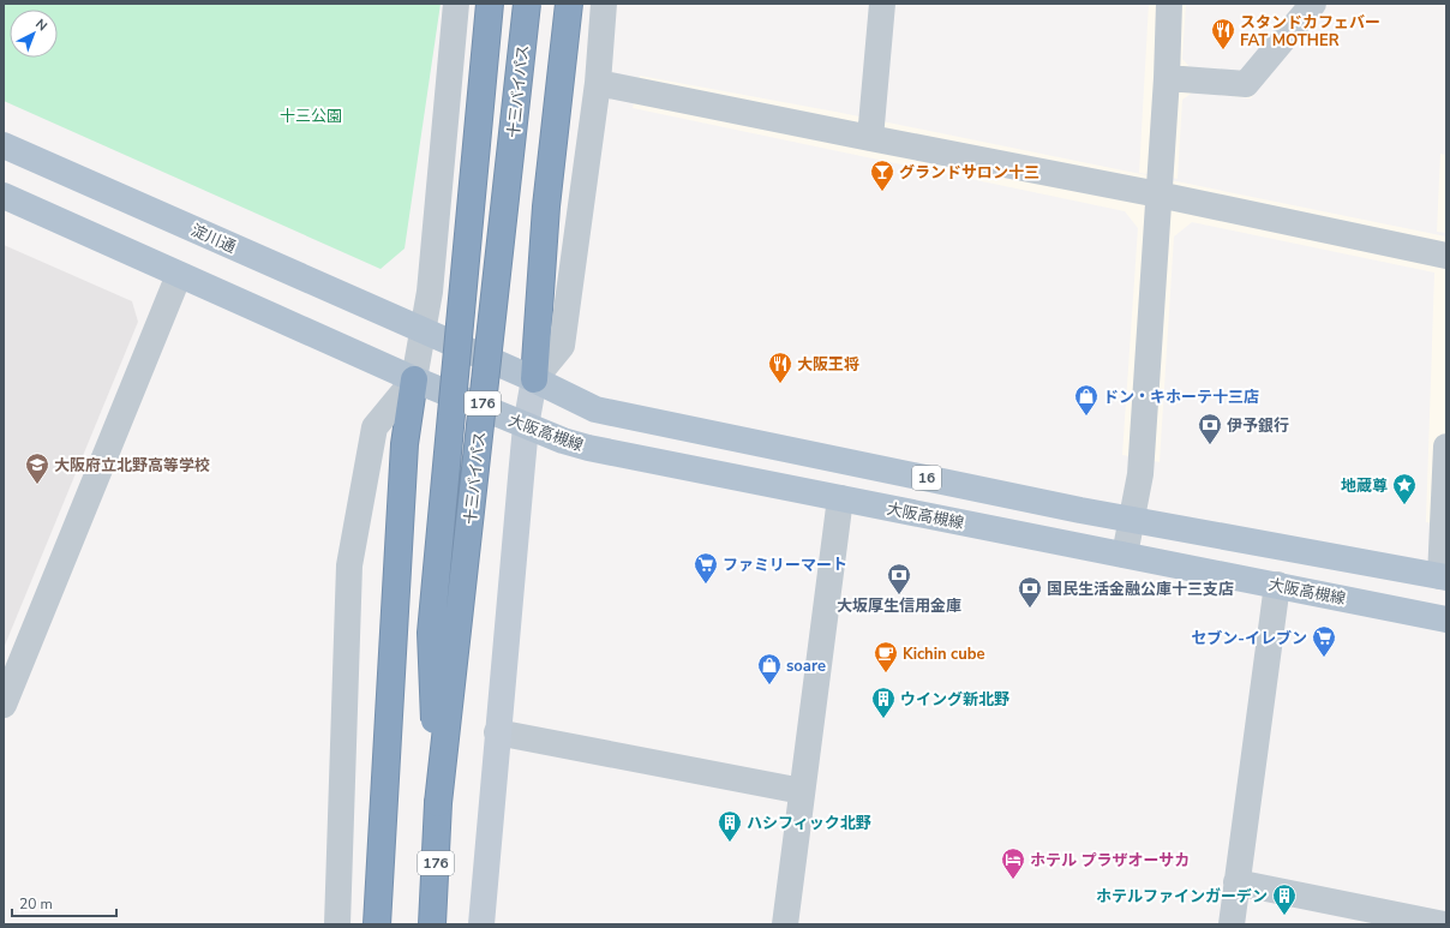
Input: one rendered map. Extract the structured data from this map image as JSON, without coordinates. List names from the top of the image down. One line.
{"streets":{"highway":["十三バイパス","176"],"main road":["淀川通","大阪高槻線","16"]},"crossings":[["十三バイパス","176"],["淀川通","16"]],"parks":["十三公園"],"places":{"restaurant":["スタンドカフェバー FAT MOTHER","大阪王将"],"bar":["グランドサロン十三"],"shop":["ドン・キホーテ十三店","soare"],"bank":["伊予銀行","大坂厚生信用金庫","国民生活金融公庫十三支店"],"school or university":["大阪府立北野高等学校"],"place":["地蔵尊"],"supermarket":["ファミリーマート","セブン-イレブン"],"cafe":["Kichin cube"],"building":["ウイング新北野","ハシフィック北野","ホテルファインガーデン"],"hotel":["ホテル プラザオーサカ"]},"scale_bar":"20 m","north":"top right"}
